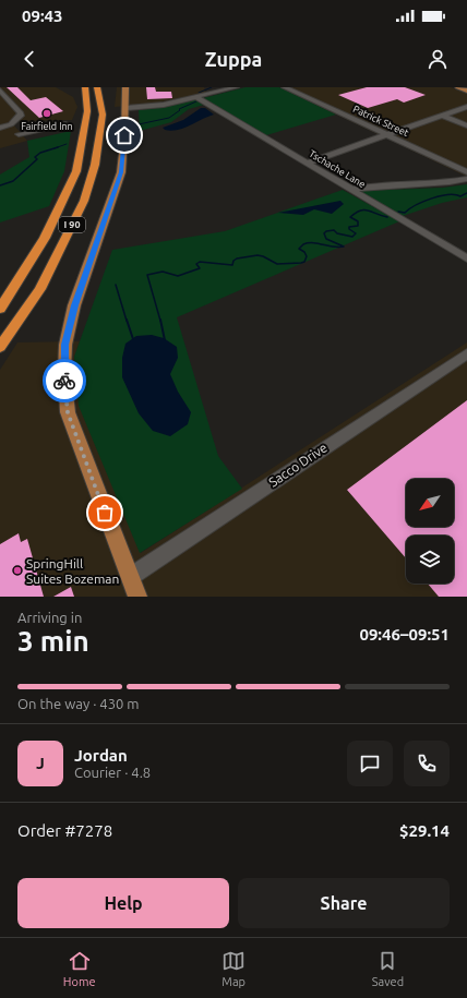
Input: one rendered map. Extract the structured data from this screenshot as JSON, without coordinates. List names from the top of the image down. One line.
{"streets":{"highway":["I 90"],"street":["Patrick Street","Tschache Lane","Sacco Drive"]},"places":["Fairfield Inn","SpringHill Suites Bozeman"],"north":"bottom left","page":{"status":"09:43","header":"Zuppa","heading":["3 min","Arriving in","09:46–09:51"],"panel":["Jordan","Courier · 4.8","Order #7278","$29.14"],"bar":"On the way · 430 m","round":"J","buttons":["Help","Share"],"tabs":["Home","Map","Saved"]}}
